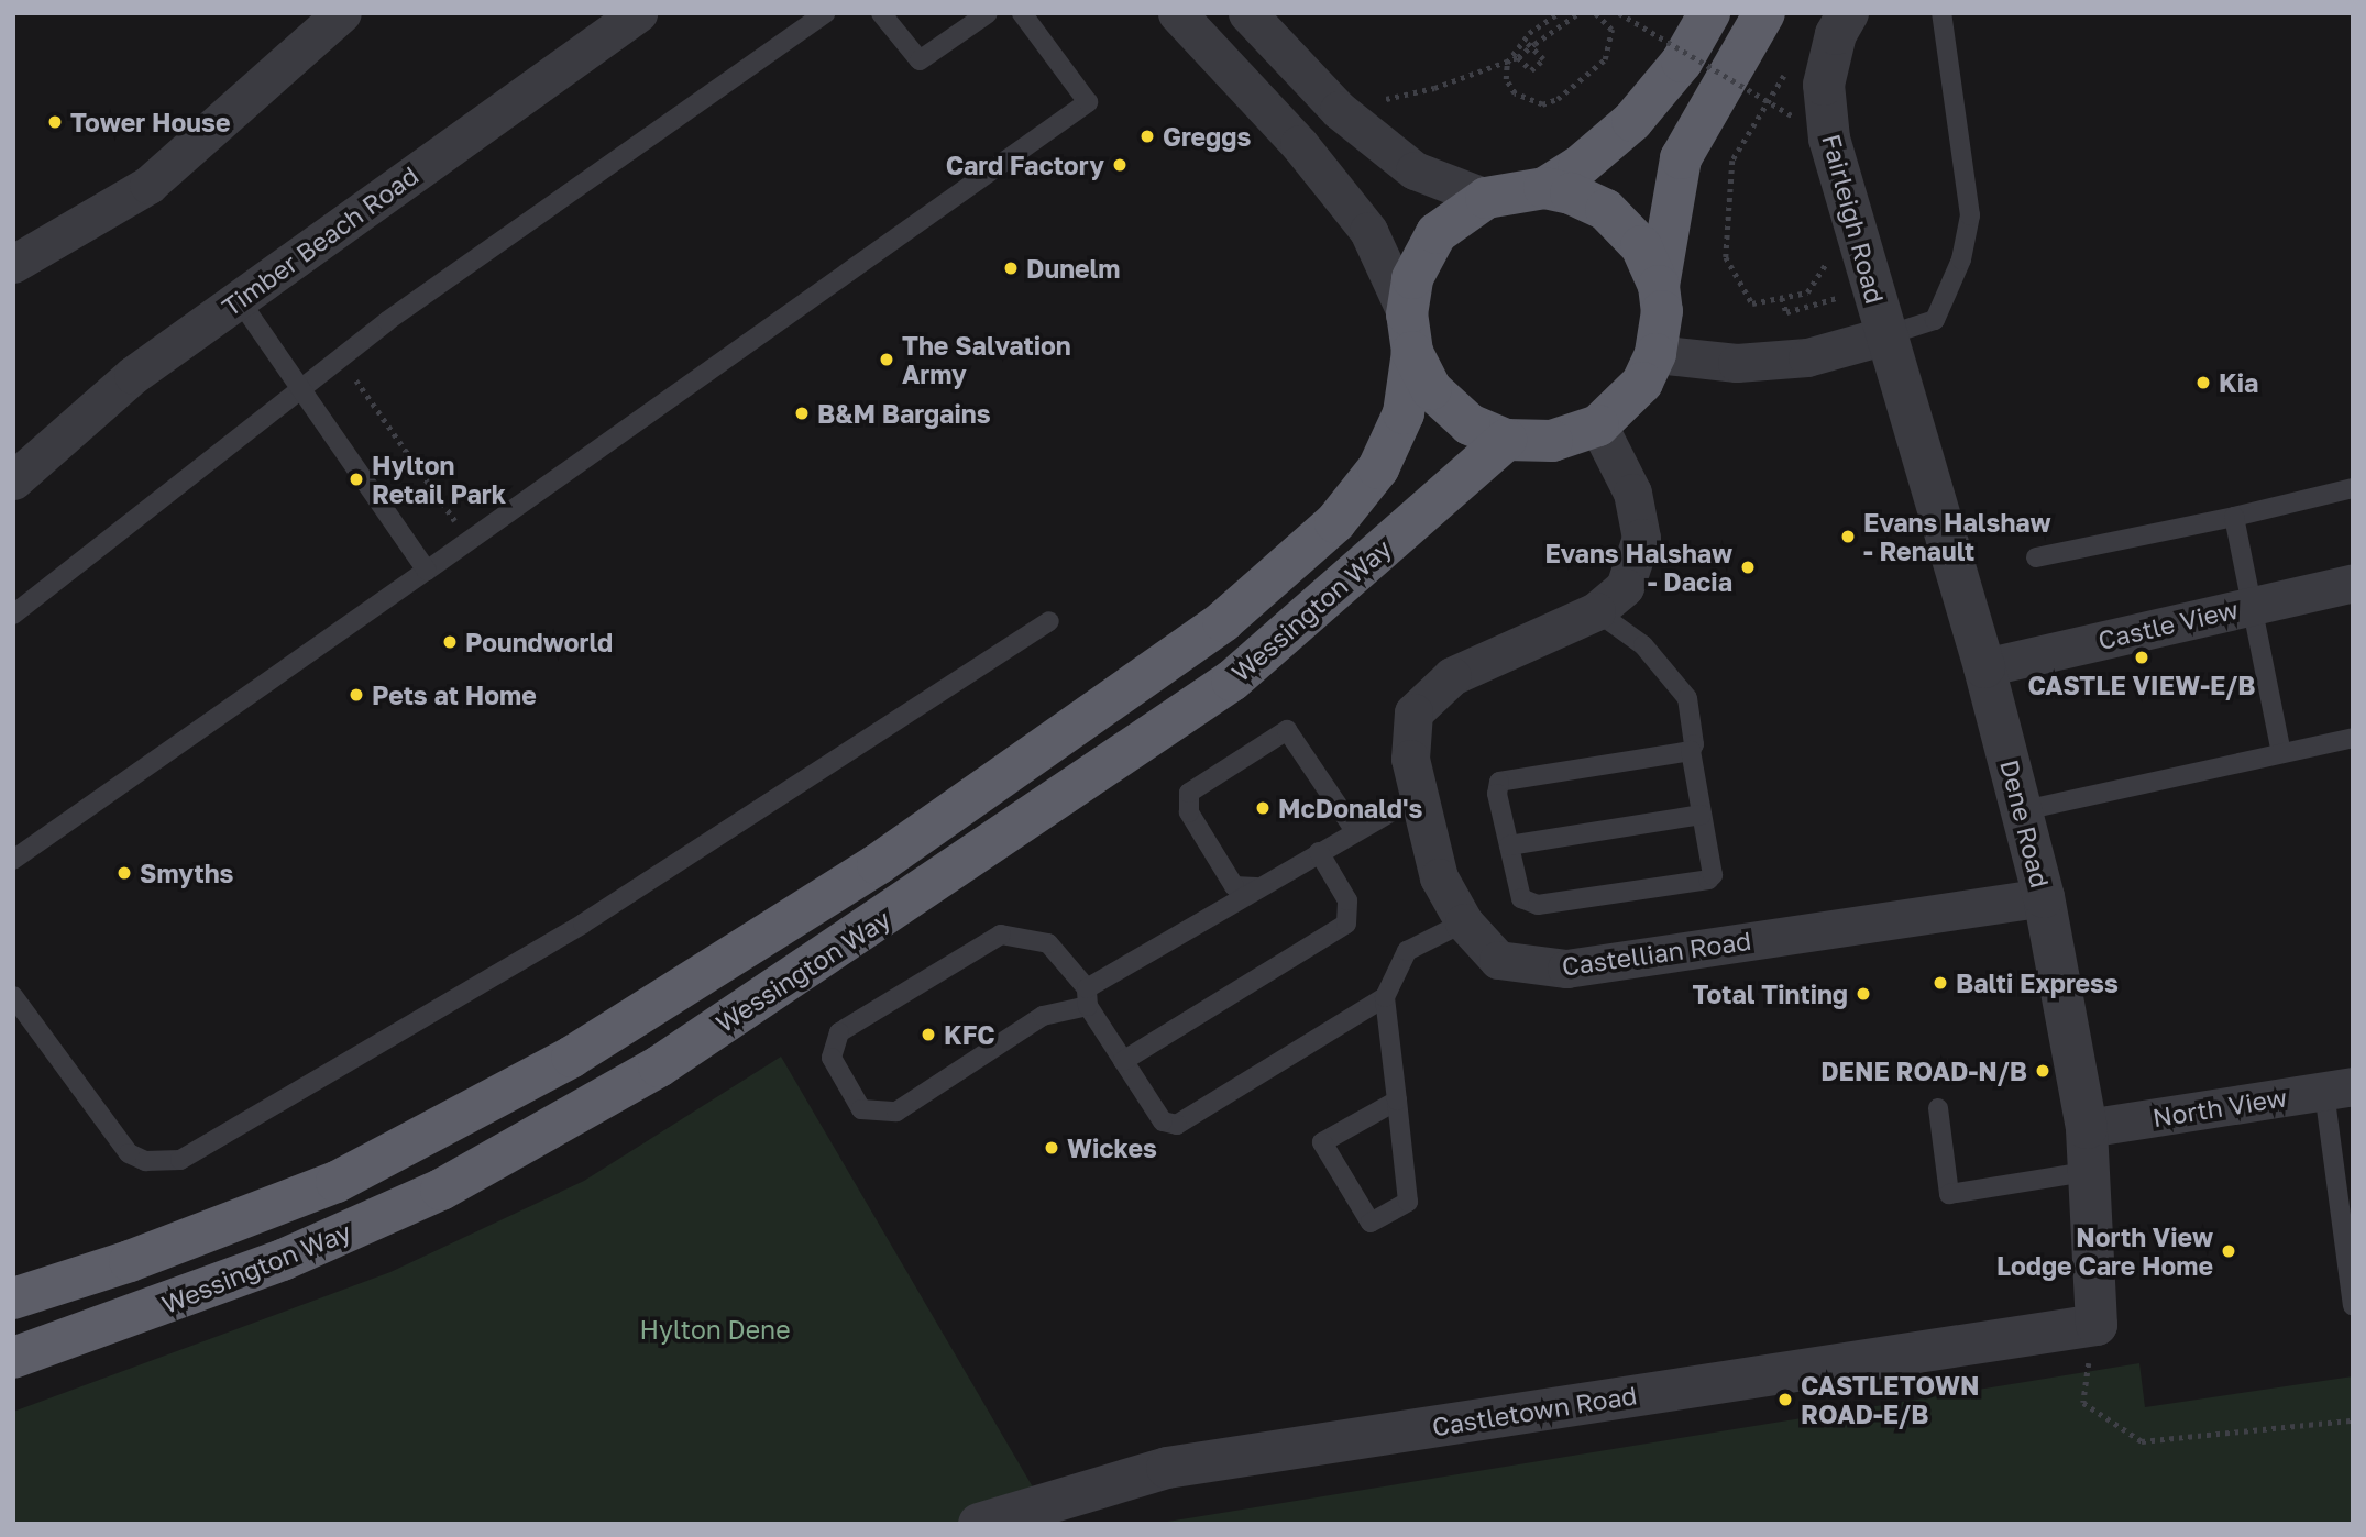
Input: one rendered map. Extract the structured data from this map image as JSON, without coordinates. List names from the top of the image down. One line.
{"streets":{"highway":["Wessington Way"],"street":["Fairleigh Road","Timber Beach Road","Castle View","Dene Road","Castellian Road","North View","Castletown Road"]},"crossings":[["Fairleigh Road","Dene Road"],["Wessington Way","Castellian Road"],["Castle View","Dene Road"],["Dene Road","Castellian Road"],["Dene Road","North View"],["Dene Road","Castletown Road"]],"parks":["Hylton Dene"],"places":["Tower House","Greggs","Card Factory","Dunelm","The Salvation Army","Kia","B&M Bargains","Hylton Retail Park","Evans Halshaw - Renault","Evans Halshaw - Dacia","Poundworld","CASTLE VIEW-E/B","Pets at Home","McDonald's","Smyths","Balti Express","Total Tinting","KFC","DENE ROAD-N/B","Wickes","North View Lodge Care Home","CASTLETOWN ROAD-E/B"]}
